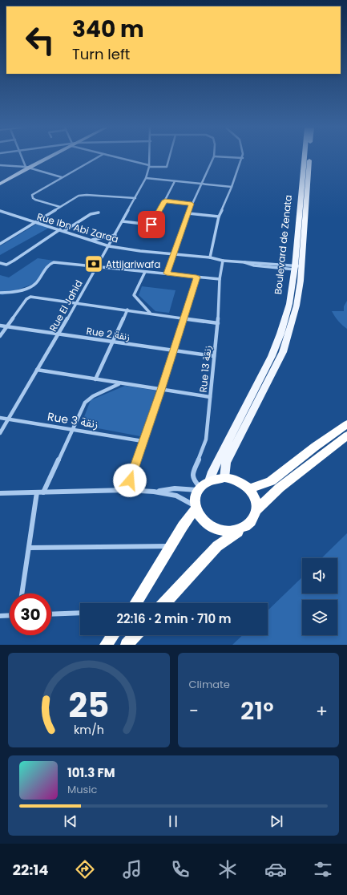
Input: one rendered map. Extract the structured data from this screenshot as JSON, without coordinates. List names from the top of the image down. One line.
{"streets":{"main road":["Boulevard de Zenata"],"street":["Rue Ibn Abi Zaraa","Rue El Jahid","Rue 2 زنقة","Rue 13 زنقة","Rue 3 زنقة"]},"crossings":[["Rue Ibn Abi Zaraa","Rue El Jahid"],["Boulevard de Zenata","Rue 13 زنقة"],["Rue El Jahid","Rue 2 زنقة"],["Rue El Jahid","Rue 3 زنقة"],["Rue 2 زنقة","Rue 13 زنقة"]],"places":{"bank":["Attijariwafa"]},"page":{"turn":["340 m","Turn left"],"limit":"30","trip":"22:16 · 2 min · 710 m","tile":"Climate","heat":["−","21°","+"],"song":["101.3 FM","Music"],"tabs":"22:14","gauge":["25","km/h"]}}
